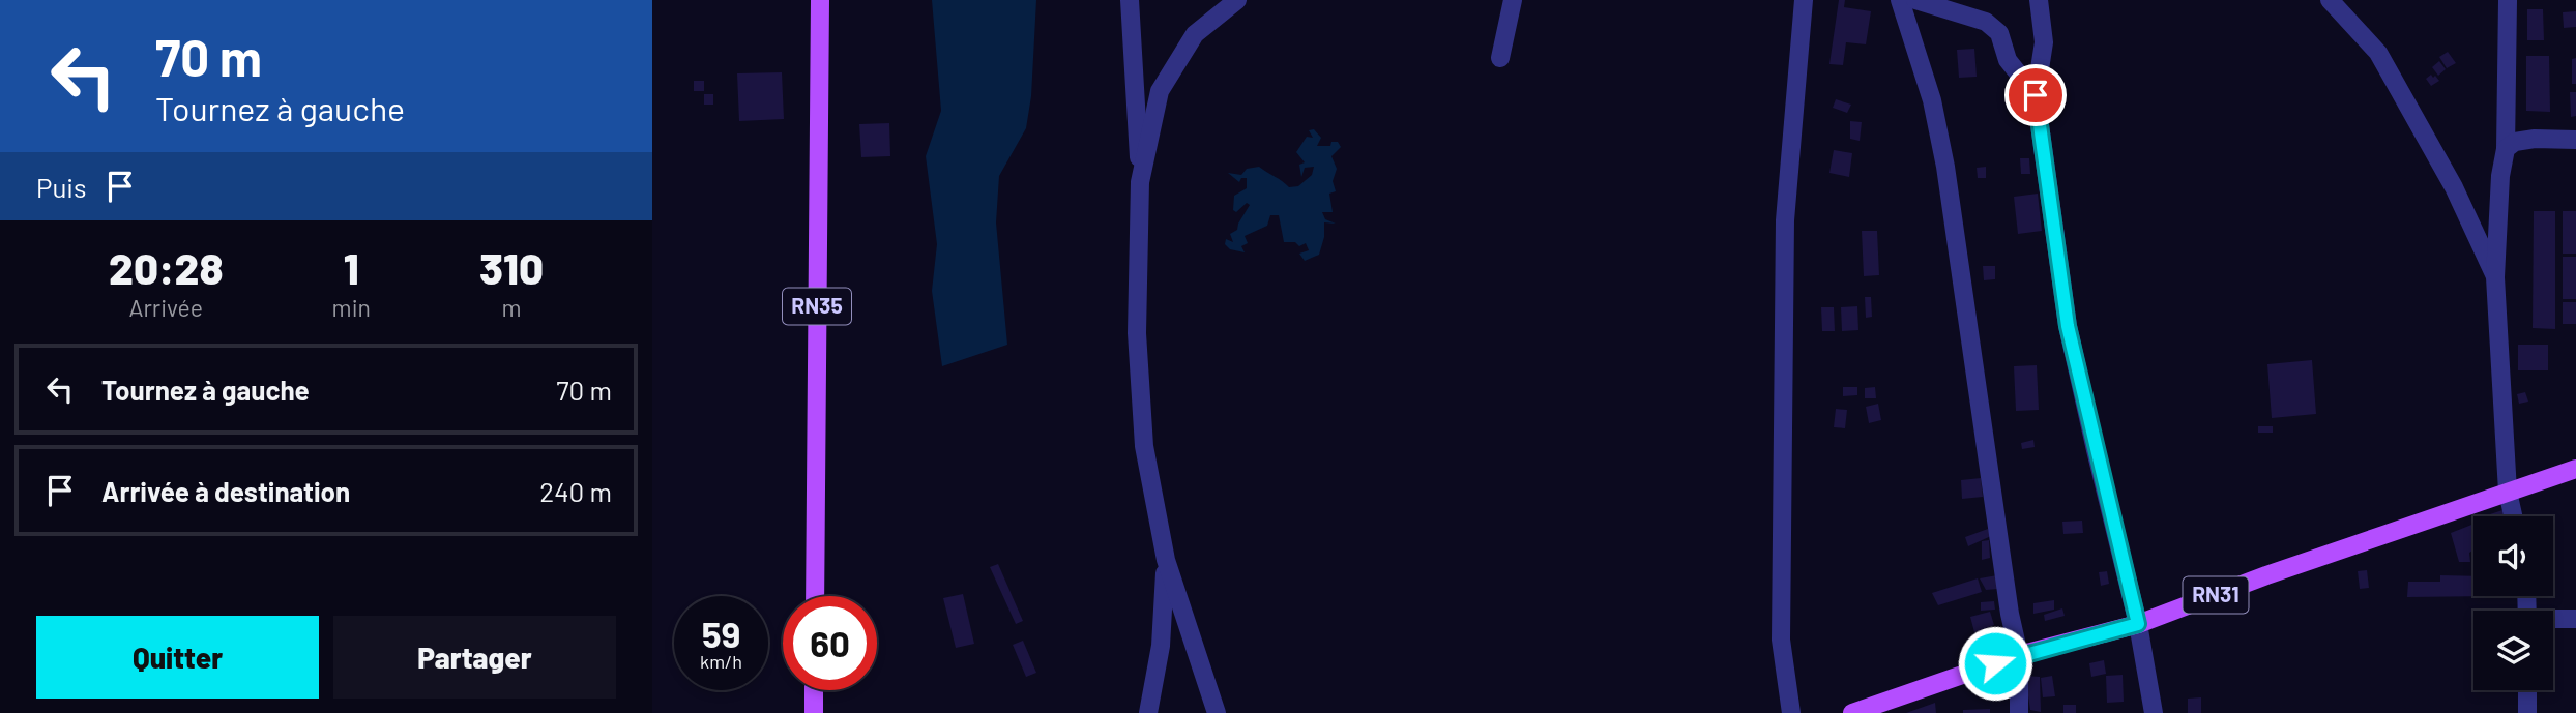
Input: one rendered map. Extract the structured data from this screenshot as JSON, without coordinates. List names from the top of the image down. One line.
{"streets":{"main road":["RN35","RN31"]},"page":{"turn":["70 m","Tournez à gauche"],"then":"Puis","eta":["20:28","Arrivée","1","min","310","m"],"list":[{"name":"Tournez à gauche","value":"70 m"},{"name":"Arrivée à destination","value":"240 m"}],"speed":"59 km/h","limit":"60","buttons":["Quitter","Partager"]}}
